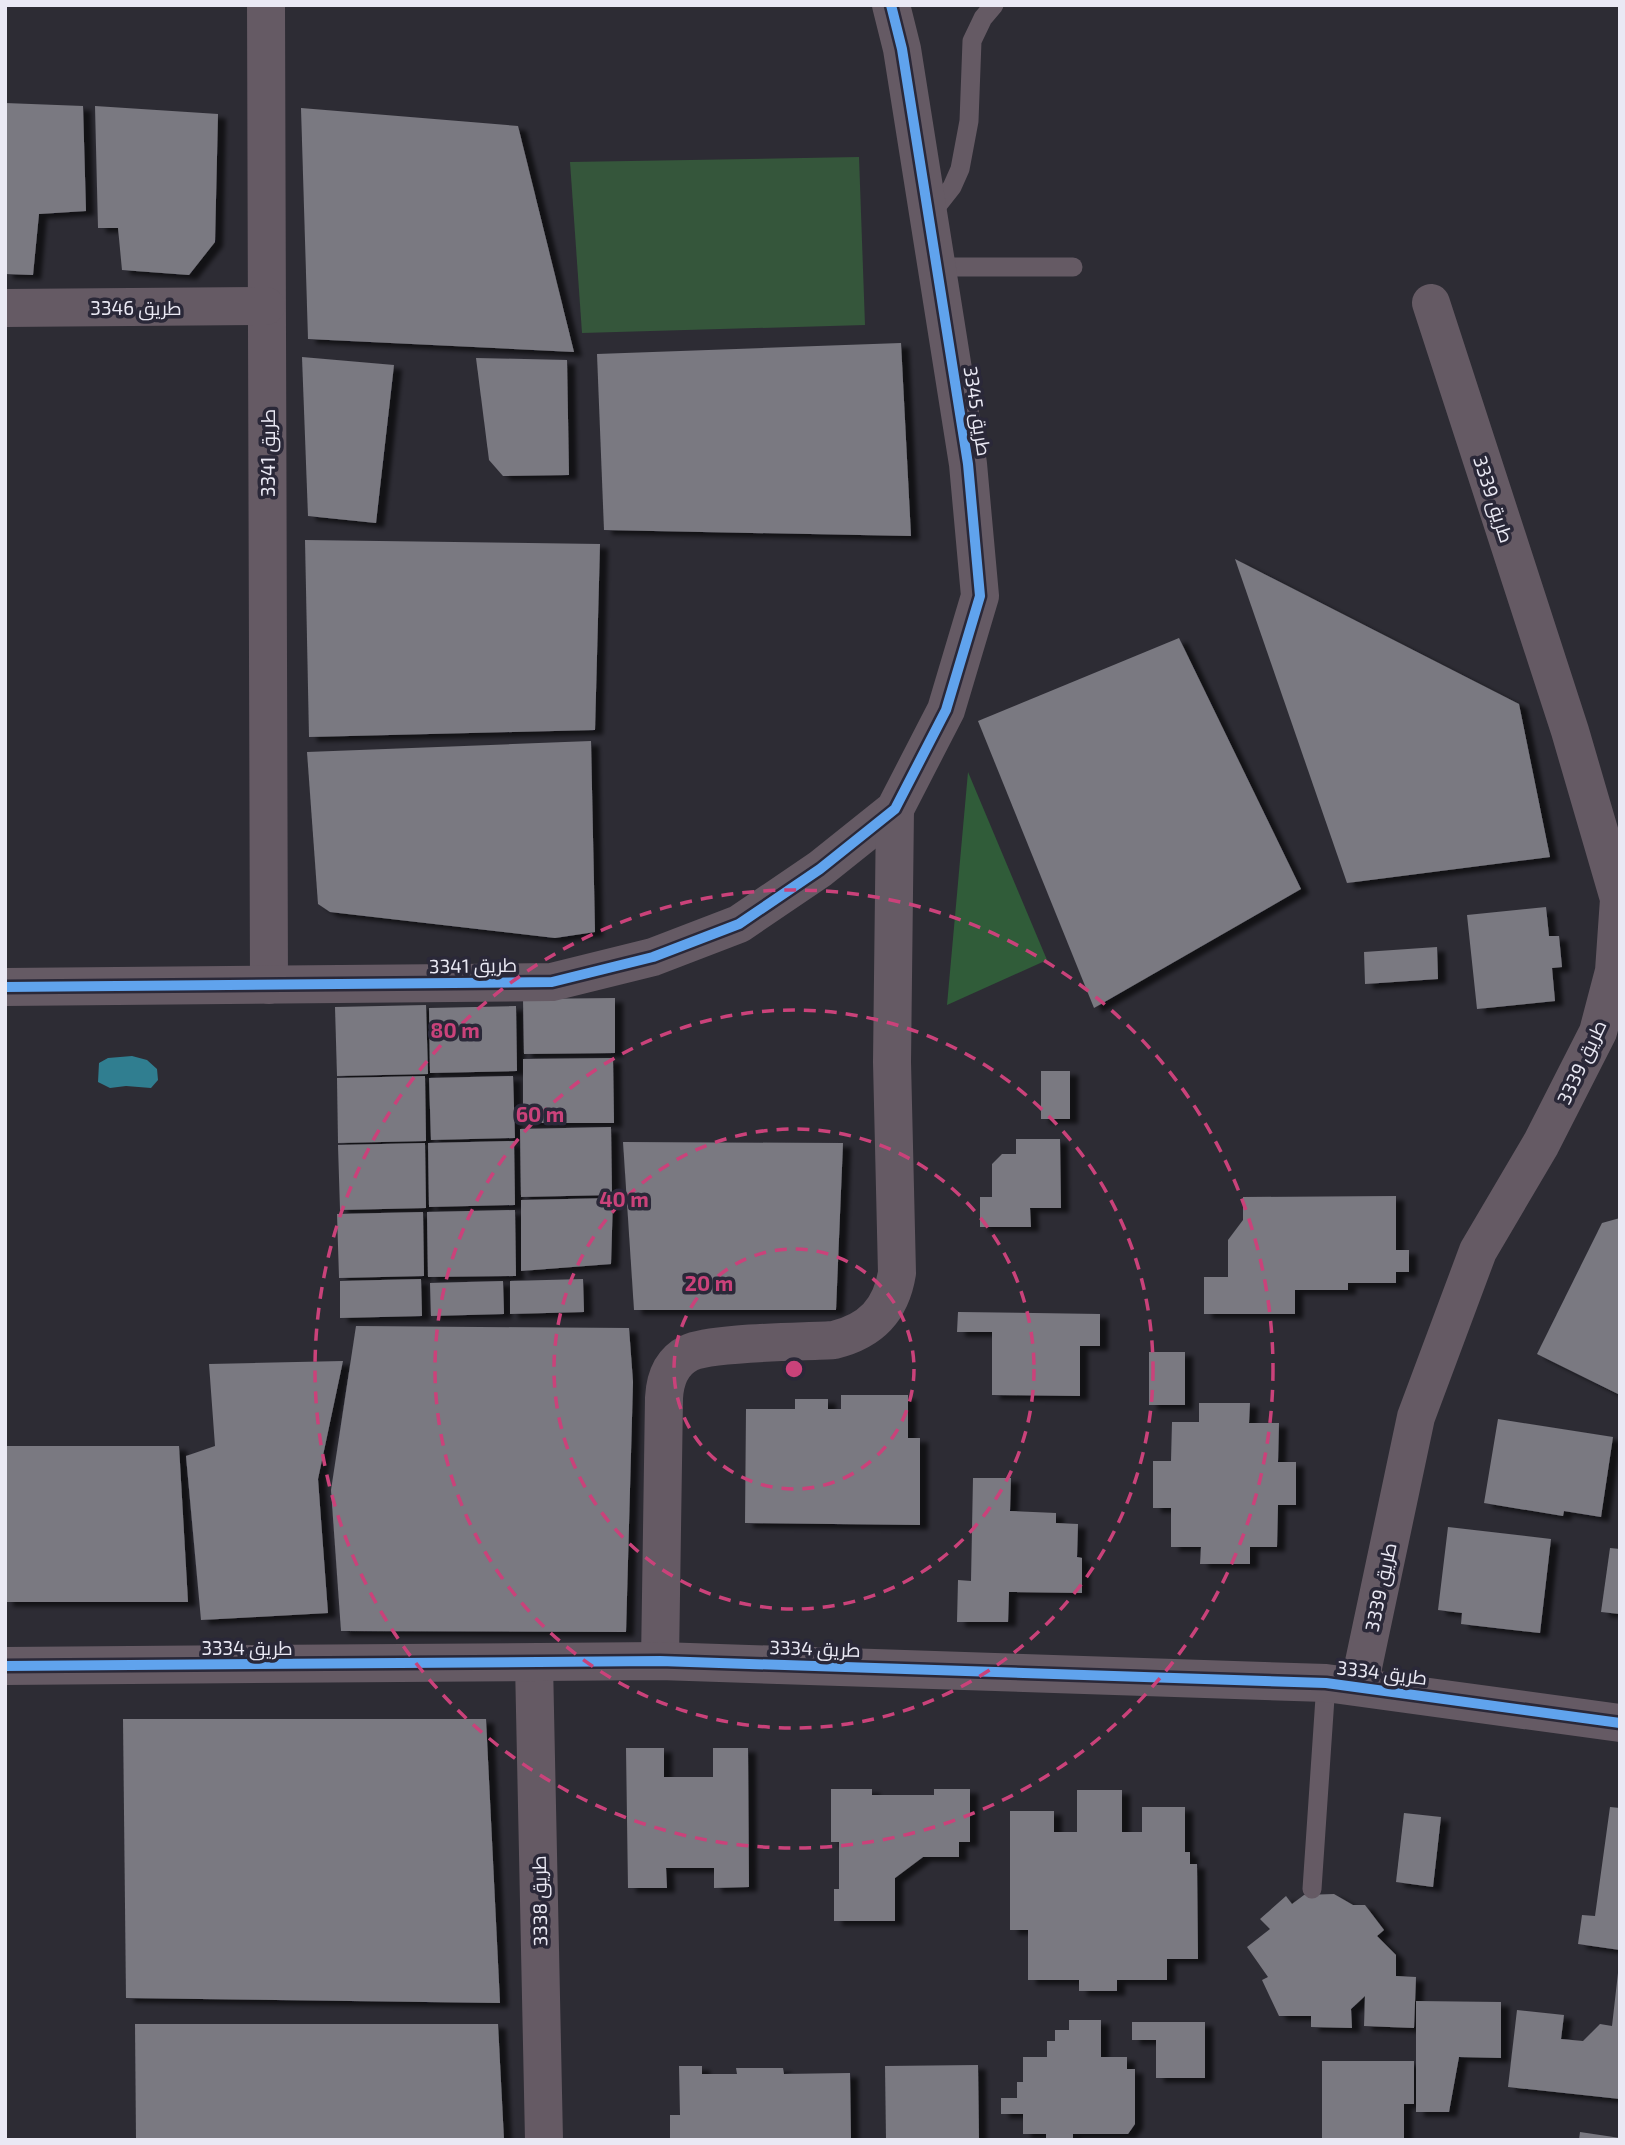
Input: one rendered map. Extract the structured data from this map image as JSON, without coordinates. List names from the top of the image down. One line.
{"streets":{"street":["طريق 3346","طريق 3345","طريق 3341","طريق 3339","طريق 3334","طريق 3338"]},"crossings":[["طريق 3346","طريق 3341"],["طريق 3345","طريق 3341"],["طريق 3339","طريق 3334"],["طريق 3334","طريق 3338"]],"rings":["80 m","60 m","40 m","20 m"]}
